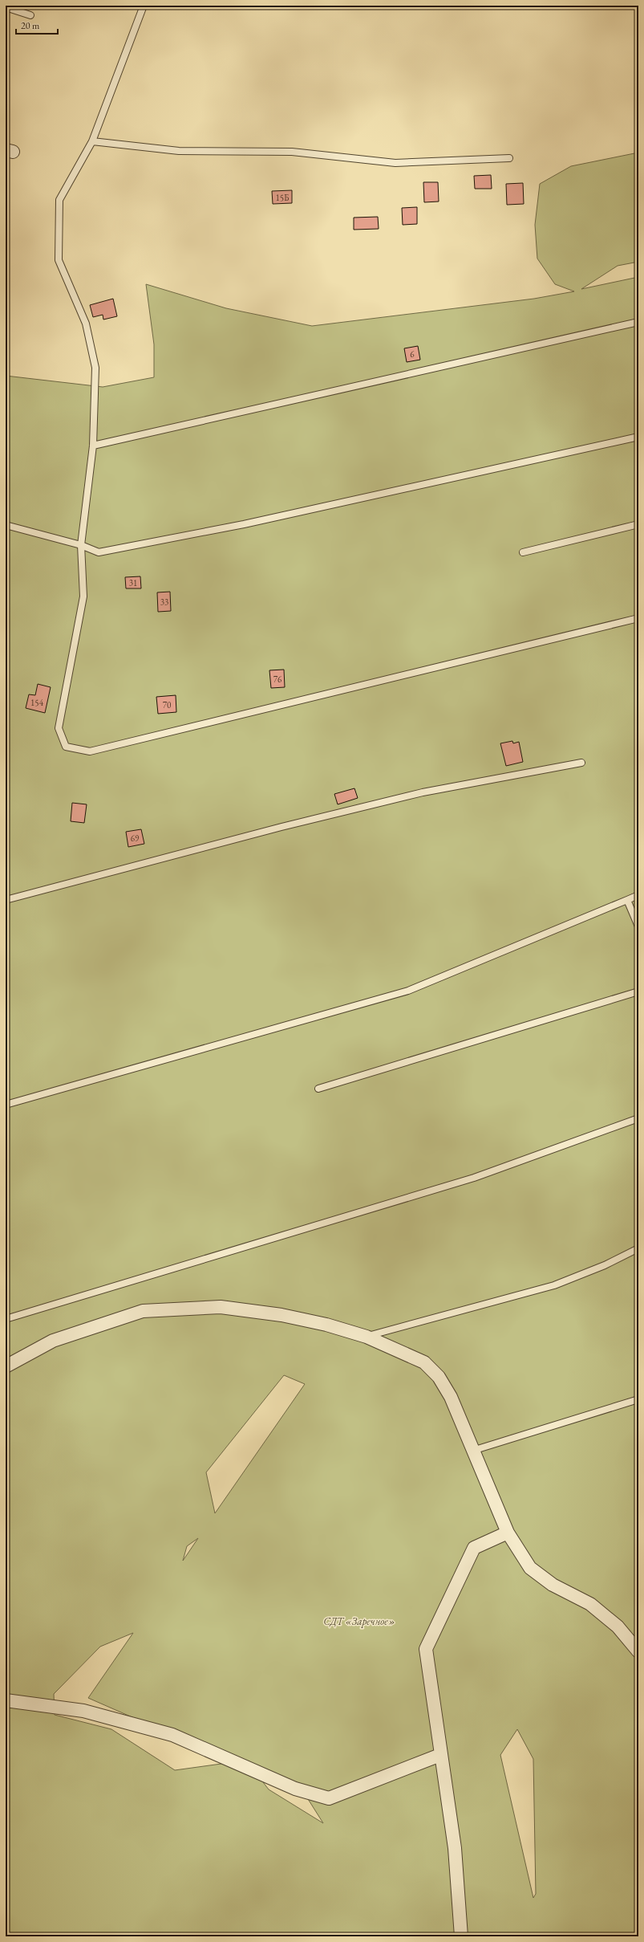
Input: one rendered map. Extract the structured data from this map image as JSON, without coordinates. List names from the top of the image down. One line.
{"parks":["СДТ «Заречное»"],"house_numbers":["15Б","6","31","33","76","154","70","69"],"scale_bar":"20 m"}
